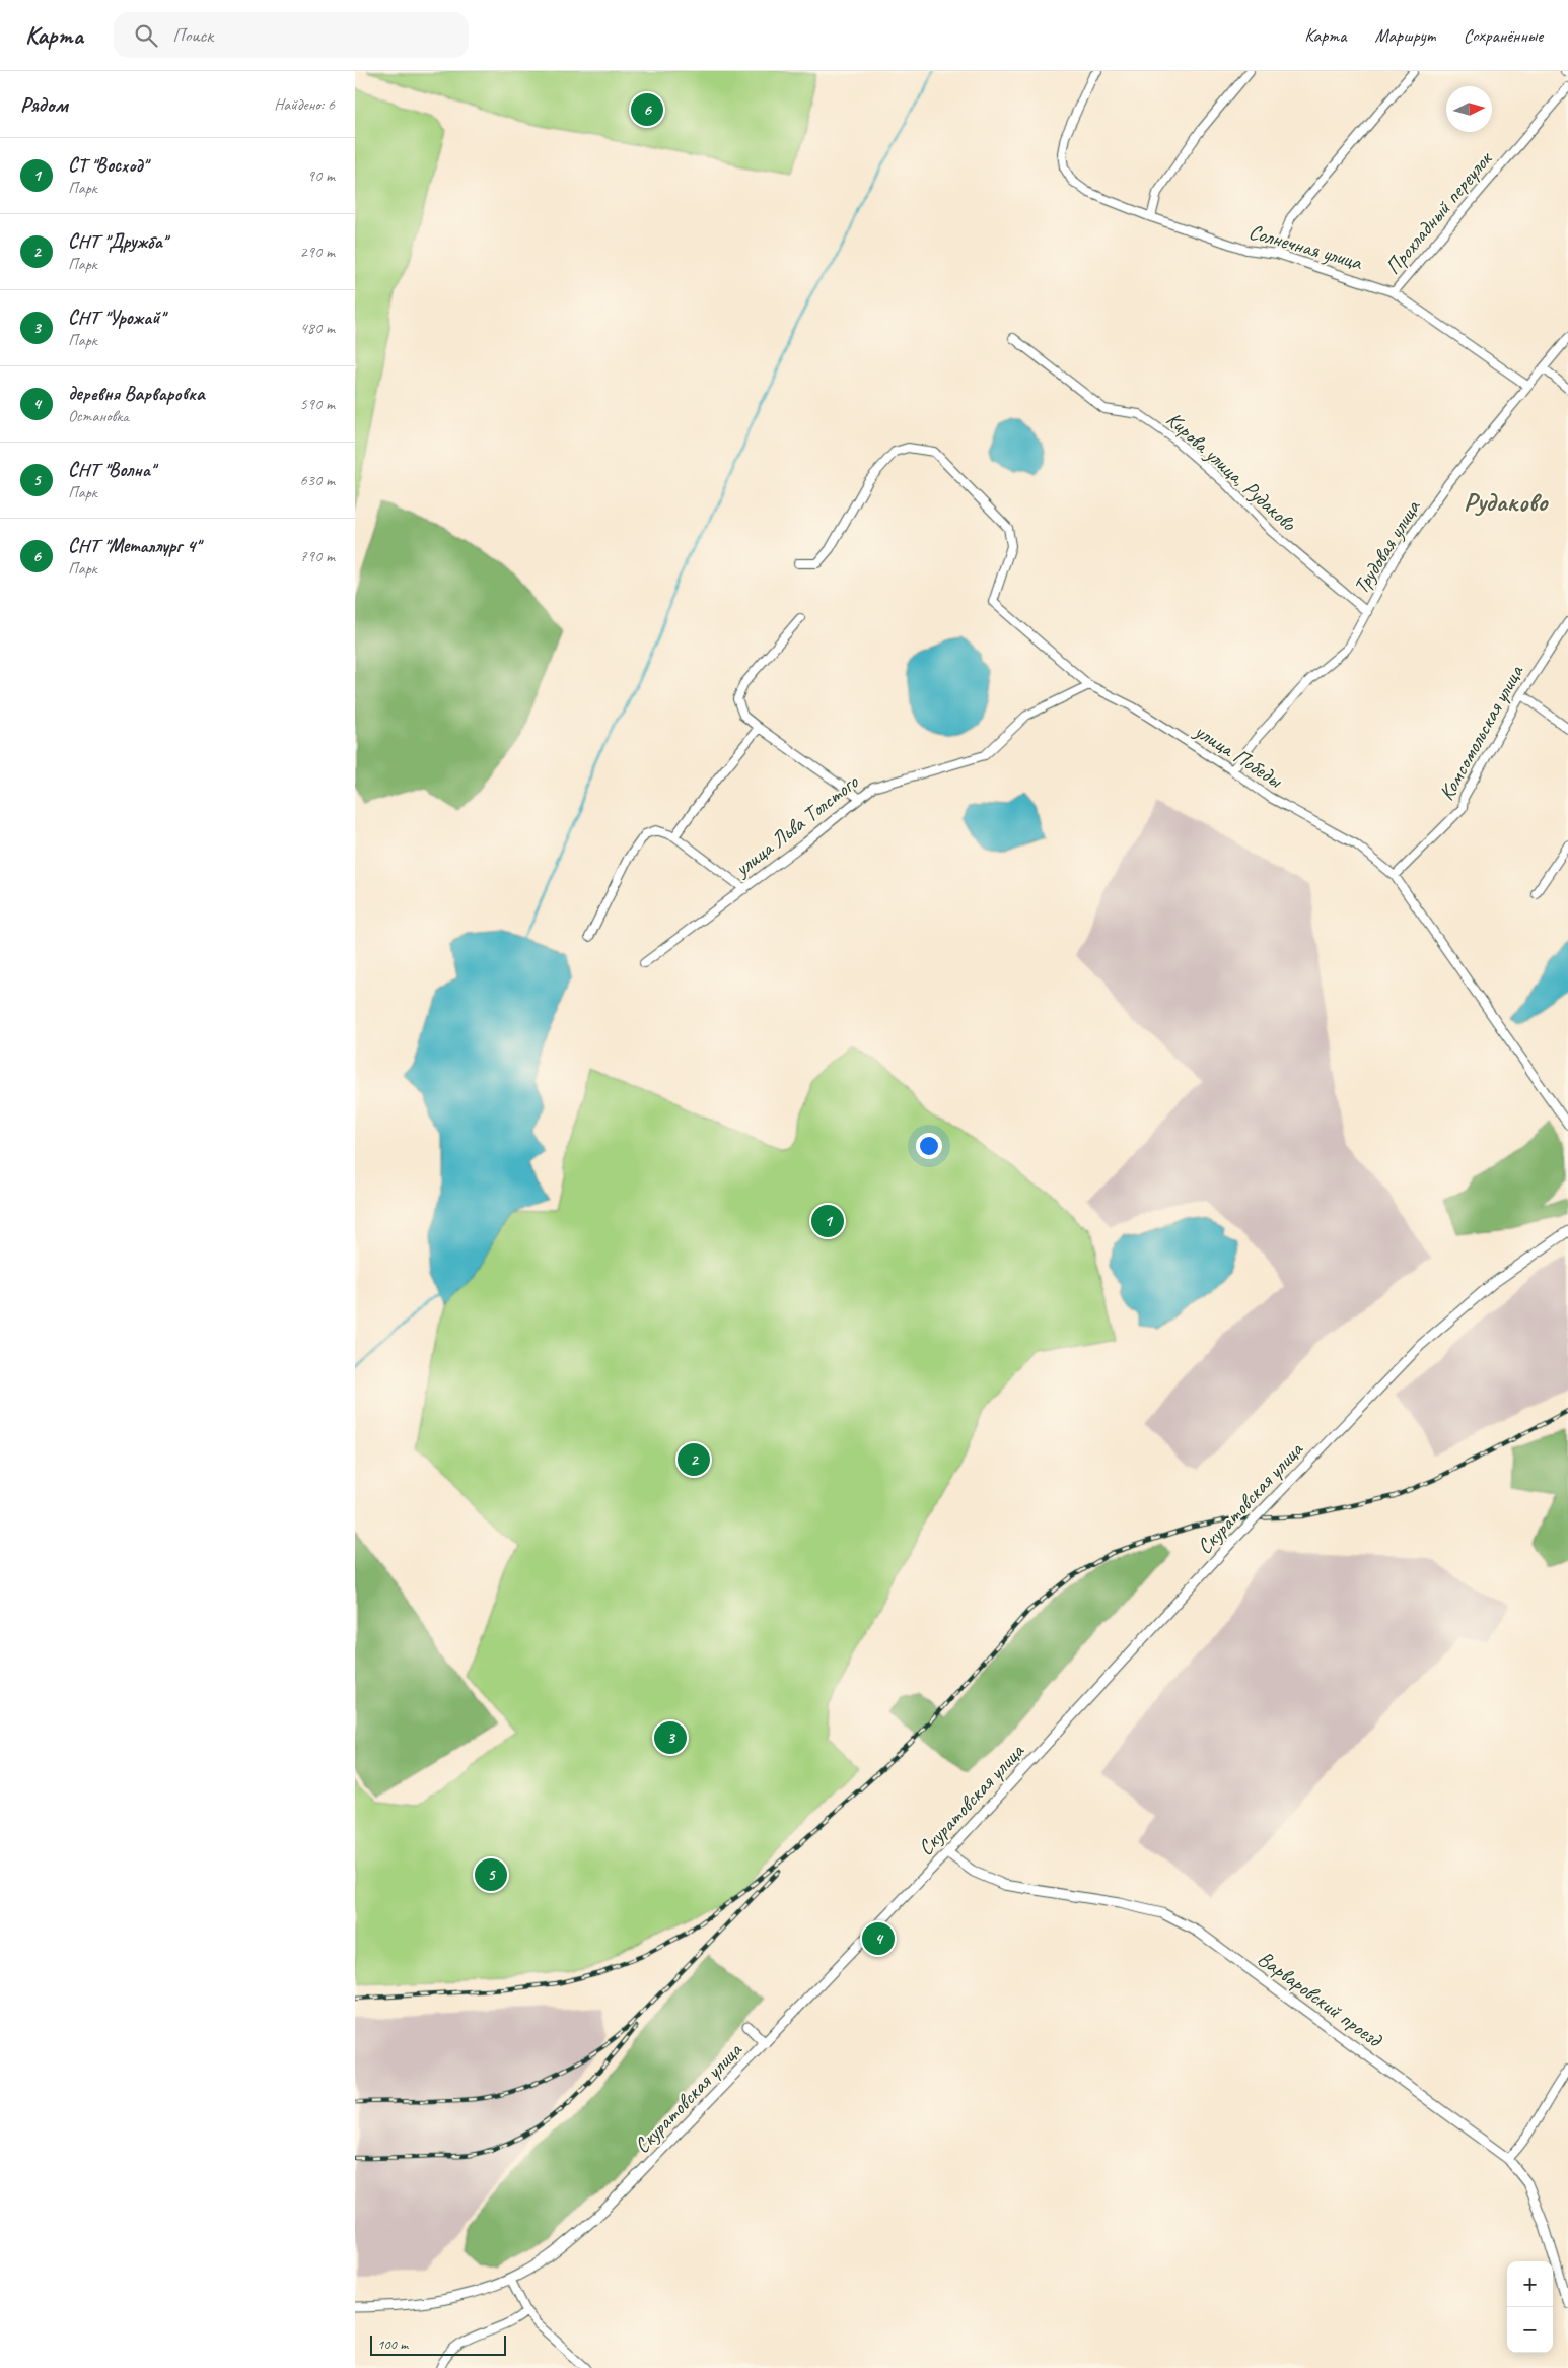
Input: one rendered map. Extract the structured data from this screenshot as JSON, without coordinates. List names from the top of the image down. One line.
{"streets":{"street":["Прохладный переулок","Солнечная улица","Кирова улица, Рудаково","Трудовая улица","Комсомольская улица","улица Победы","улица Льва Толстого","Скуратовская улица","Варваровский проезд"]},"crossings":[["Прохладный переулок","Солнечная улица"],["Солнечная улица","Трудовая улица"],["Кирова улица, Рудаково","Трудовая улица"],["Трудовая улица","улица Победы"],["Комсомольская улица","улица Победы"],["улица Победы","улица Льва Толстого"],["Скуратовская улица","Варваровский проезд"]],"districts":["Рудаково"],"scale_bar":"100 m","north":"right","page":{"header":"Карта","search":"Поиск","nav":["Карта","Маршрут","Сохранённые"],"heading":["Рядом","Найдено: 6"],"pins":["6","1","2","3","5","4"],"list":[{"mark":"1","name":"СТ \"Восход\"","note":"Парк","value":"90 m"},{"mark":"2","name":"СНТ \"Дружба\"","note":"Парк","value":"290 m"},{"mark":"3","name":"СНТ \"Урожай\"","note":"Парк","value":"480 m"},{"mark":"4","name":"деревня Варваровка","note":"Остановка","value":"590 m"},{"mark":"5","name":"СНТ \"Волна\"","note":"Парк","value":"630 m"},{"mark":"6","name":"СНТ \"Металлург 4\"","note":"Парк","value":"790 m"}],"map_buttons":["+","−"],"scale":"100 m"}}
